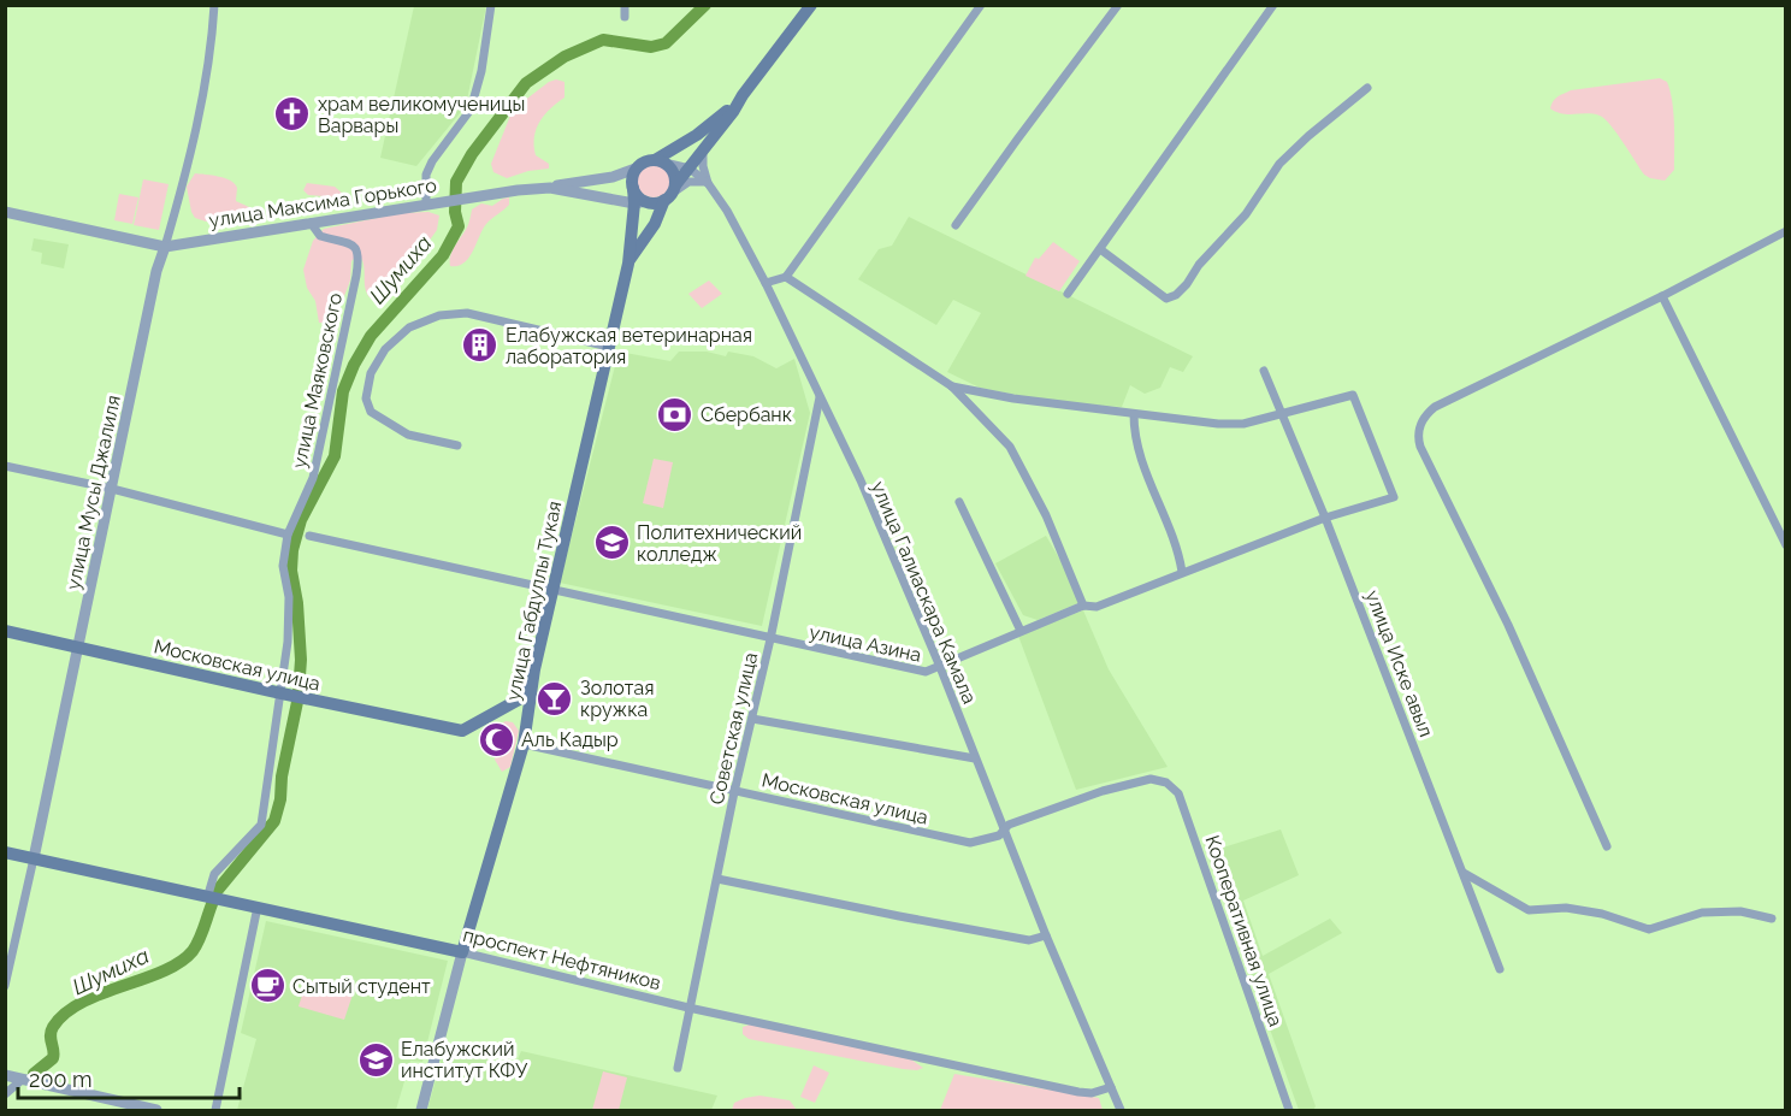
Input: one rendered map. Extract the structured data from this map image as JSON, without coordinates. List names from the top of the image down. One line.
{"streets":{"main road":["улица Максима Горького","улица Габдуллы Тукая","Московская улица","проспект Нефтяников"],"street":["улица Маяковского","улица Мусы Джалиля","улица Галиаскара Камала","улица Азина","улица Иске авыл","Советская улица","Кооперативная улица"]},"crossings":[["улица Максима Горького","улица Маяковского"],["улица Максима Горького","улица Мусы Джалиля"],["улица Максима Горького","улица Галиаскара Камала"],["улица Максима Горького","улица Габдуллы Тукая"],["улица Маяковского","Московская улица"],["улица Маяковского","проспект Нефтяников"],["улица Мусы Джалиля","Московская улица"],["улица Мусы Джалиля","проспект Нефтяников"],["улица Галиаскара Камала","улица Габдуллы Тукая"],["улица Галиаскара Камала","улица Азина"],["улица Галиаскара Камала","Московская улица"],["улица Галиаскара Камала","Советская улица"],["улица Галиаскара Камала","проспект Нефтяников"],["улица Габдуллы Тукая","улица Азина"],["улица Габдуллы Тукая","Московская улица"],["улица Габдуллы Тукая","проспект Нефтяников"],["улица Азина","улица Иске авыл"],["улица Азина","Советская улица"],["Московская улица","Советская улица"],["Московская улица","Кооперативная улица"],["Советская улица","проспект Нефтяников"]],"water":["Шумиха"],"places":{"church":["храм великомученицы Варвары"],"building":["Елабужская ветеринарная лаборатория"],"bank":["Сбербанк"],"school or university":["Политехнический колледж","Елабужский институт КФУ"],"bar":["Золотая кружка"],"mosque":["Аль Кадыр"],"cafe":["Сытый студент"]},"scale_bar":"200 m"}
